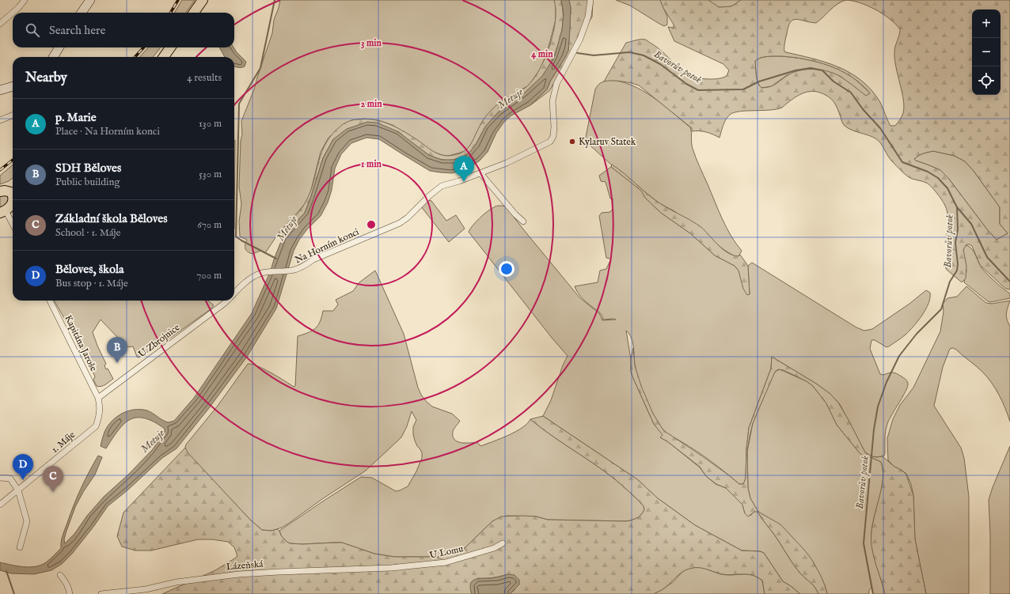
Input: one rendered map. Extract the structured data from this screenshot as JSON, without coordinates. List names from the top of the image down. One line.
{"streets":{"street":["Na Horním konci","U Zbrojnice","Kapitána Jaroše","1. Máje","U Lomu","Lázeňská"]},"crossings":[["Na Horním konci","U Zbrojnice"],["U Zbrojnice","Kapitána Jaroše"],["U Zbrojnice","1. Máje"],["Kapitána Jaroše","1. Máje"],["U Lomu","Lázeňská"]],"water":["Bavorův potok","Metuje"],"places":["Kylaruv Statek"],"page":{"map_buttons":["+","−"],"search":"Search here","heading":["Nearby","4 results"],"list":[{"mark":"A","name":"p. Marie","note":"Place · Na Horním konci","value":"130 m"},{"mark":"B","name":"SDH Běloves","note":"Public building","value":"530 m"},{"mark":"C","name":"Základní škola Běloves","note":"School · 1. Máje","value":"670 m"},{"mark":"D","name":"Běloves, škola","note":"Bus stop · 1. Máje","value":"700 m"}],"pins":["A","B","D","C"]},"rings":["3 min","4 min","2 min","1 min"]}
